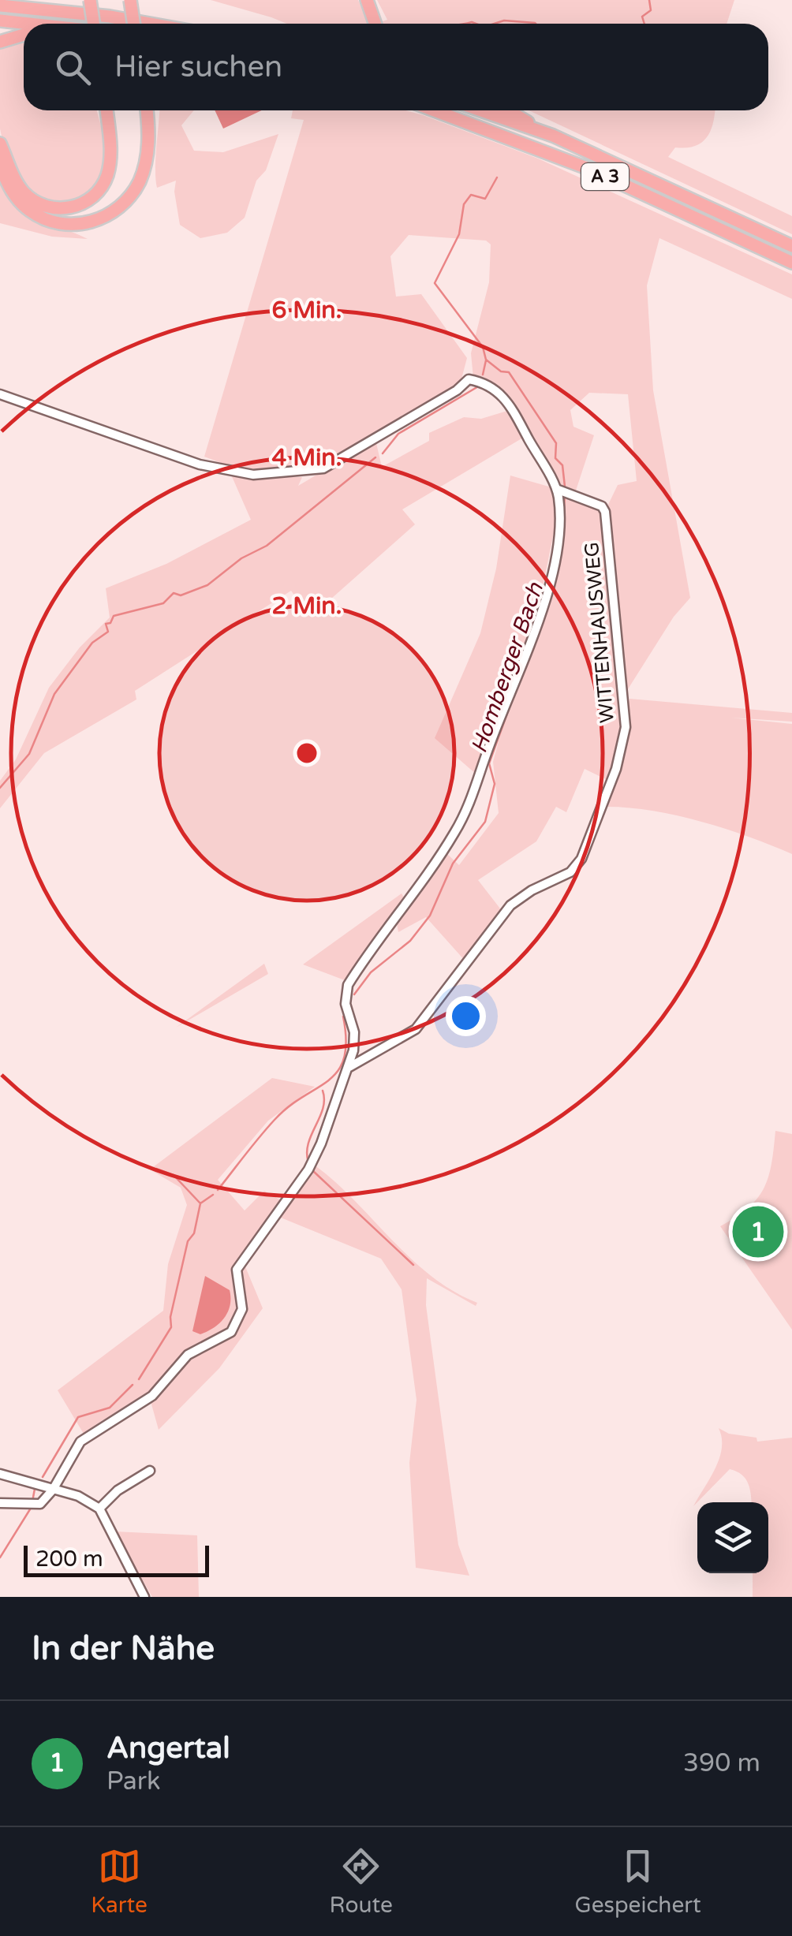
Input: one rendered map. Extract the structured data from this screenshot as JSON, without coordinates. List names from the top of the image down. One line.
{"streets":{"highway":["A 3"],"street":["WITTENHAUSWEG"]},"water":["Homberger Bach"],"scale_bar":"200 m","page":{"search":"Hier suchen","pins":"1","scale":"200 m","heading":"In der Nähe","list":[{"mark":"1","name":"Angertal","note":"Park","value":"390 m"}],"nav":["Karte","Route","Gespeichert"]},"rings":["6 Min.","4 Min.","2 Min."]}
